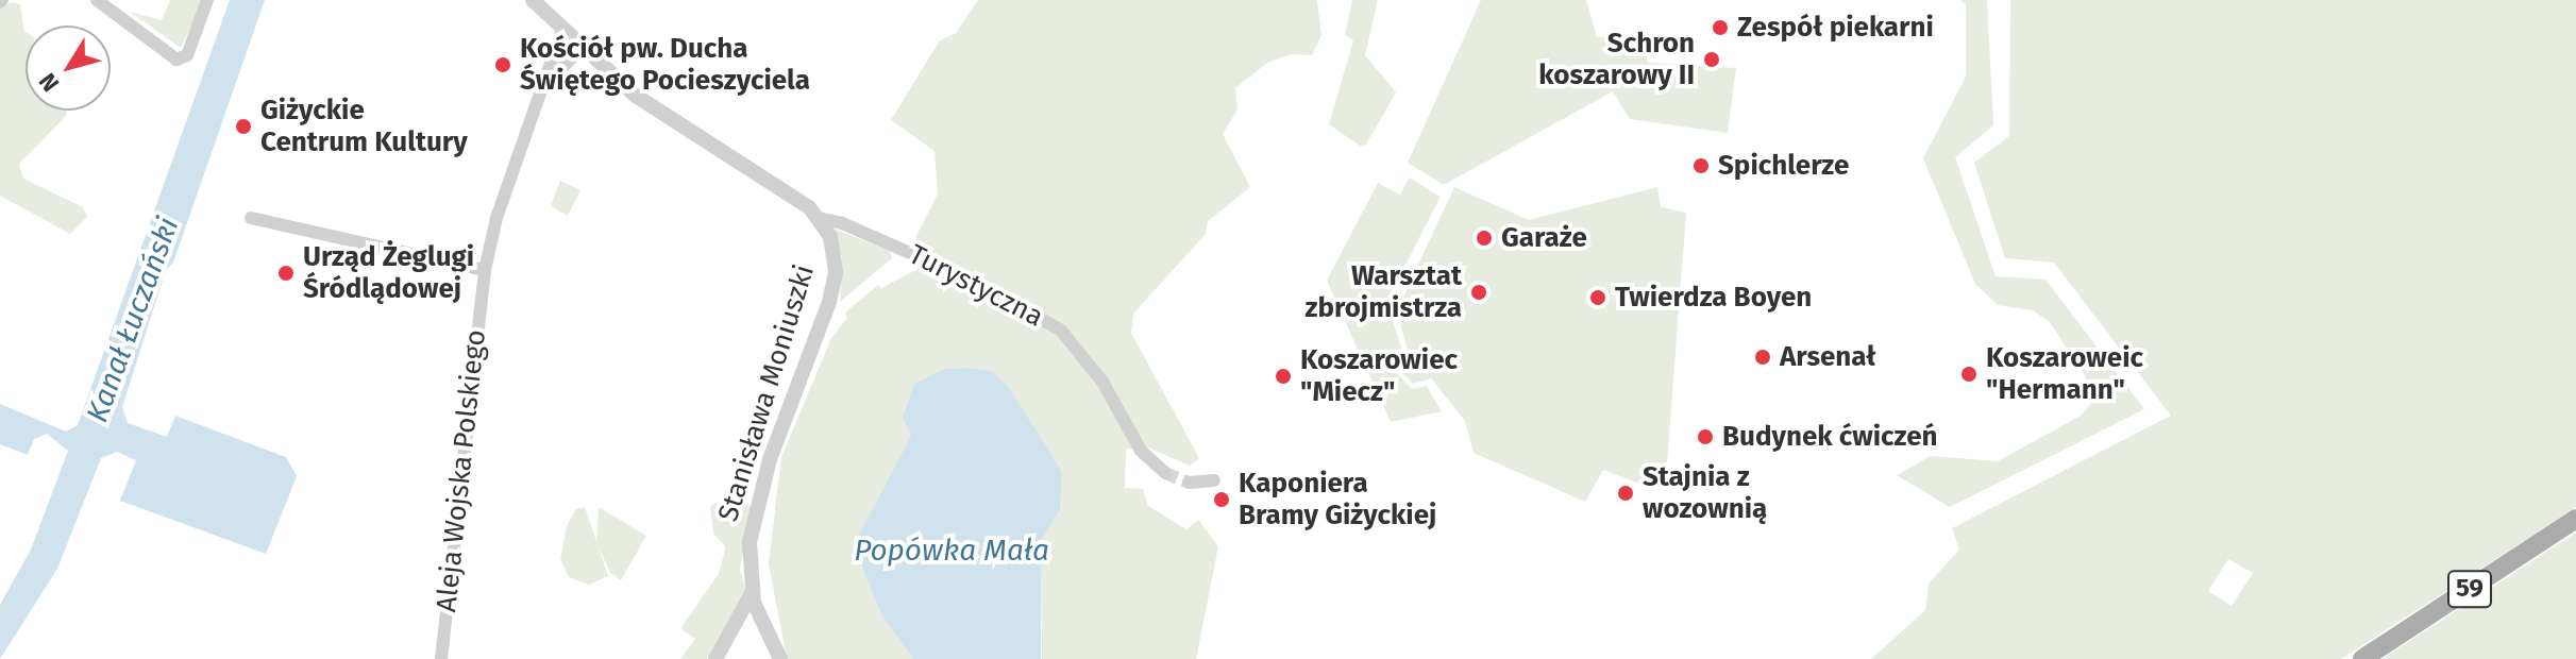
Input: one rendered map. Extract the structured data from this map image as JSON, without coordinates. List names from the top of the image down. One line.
{"streets":{"main road":["59"],"street":["Turystyczna","Stanisława Moniuszki","Aleja Wojska Polskiego"]},"crossings":[["Turystyczna","Stanisława Moniuszki"]],"water":["Kanał Łuczański","Popówka Mała"],"places":["Zespół piekarni","Schron koszarowy II","Kościół pw. Ducha Świętego Pocieszyciela","Giżyckie Centrum Kultury","Spichlerze","Garaże","Urząd Żeglugi Śródlądowej","Warsztat zbrojmistrza","Twierdza Boyen","Arsenał","Koszaroweic \"Hermann\"","Koszarowiec \"Miecz\"","Budynek ćwiczeń","Stajnia z wozownią","Kaponiera Bramy Giżyckiej"],"north":"bottom left"}
